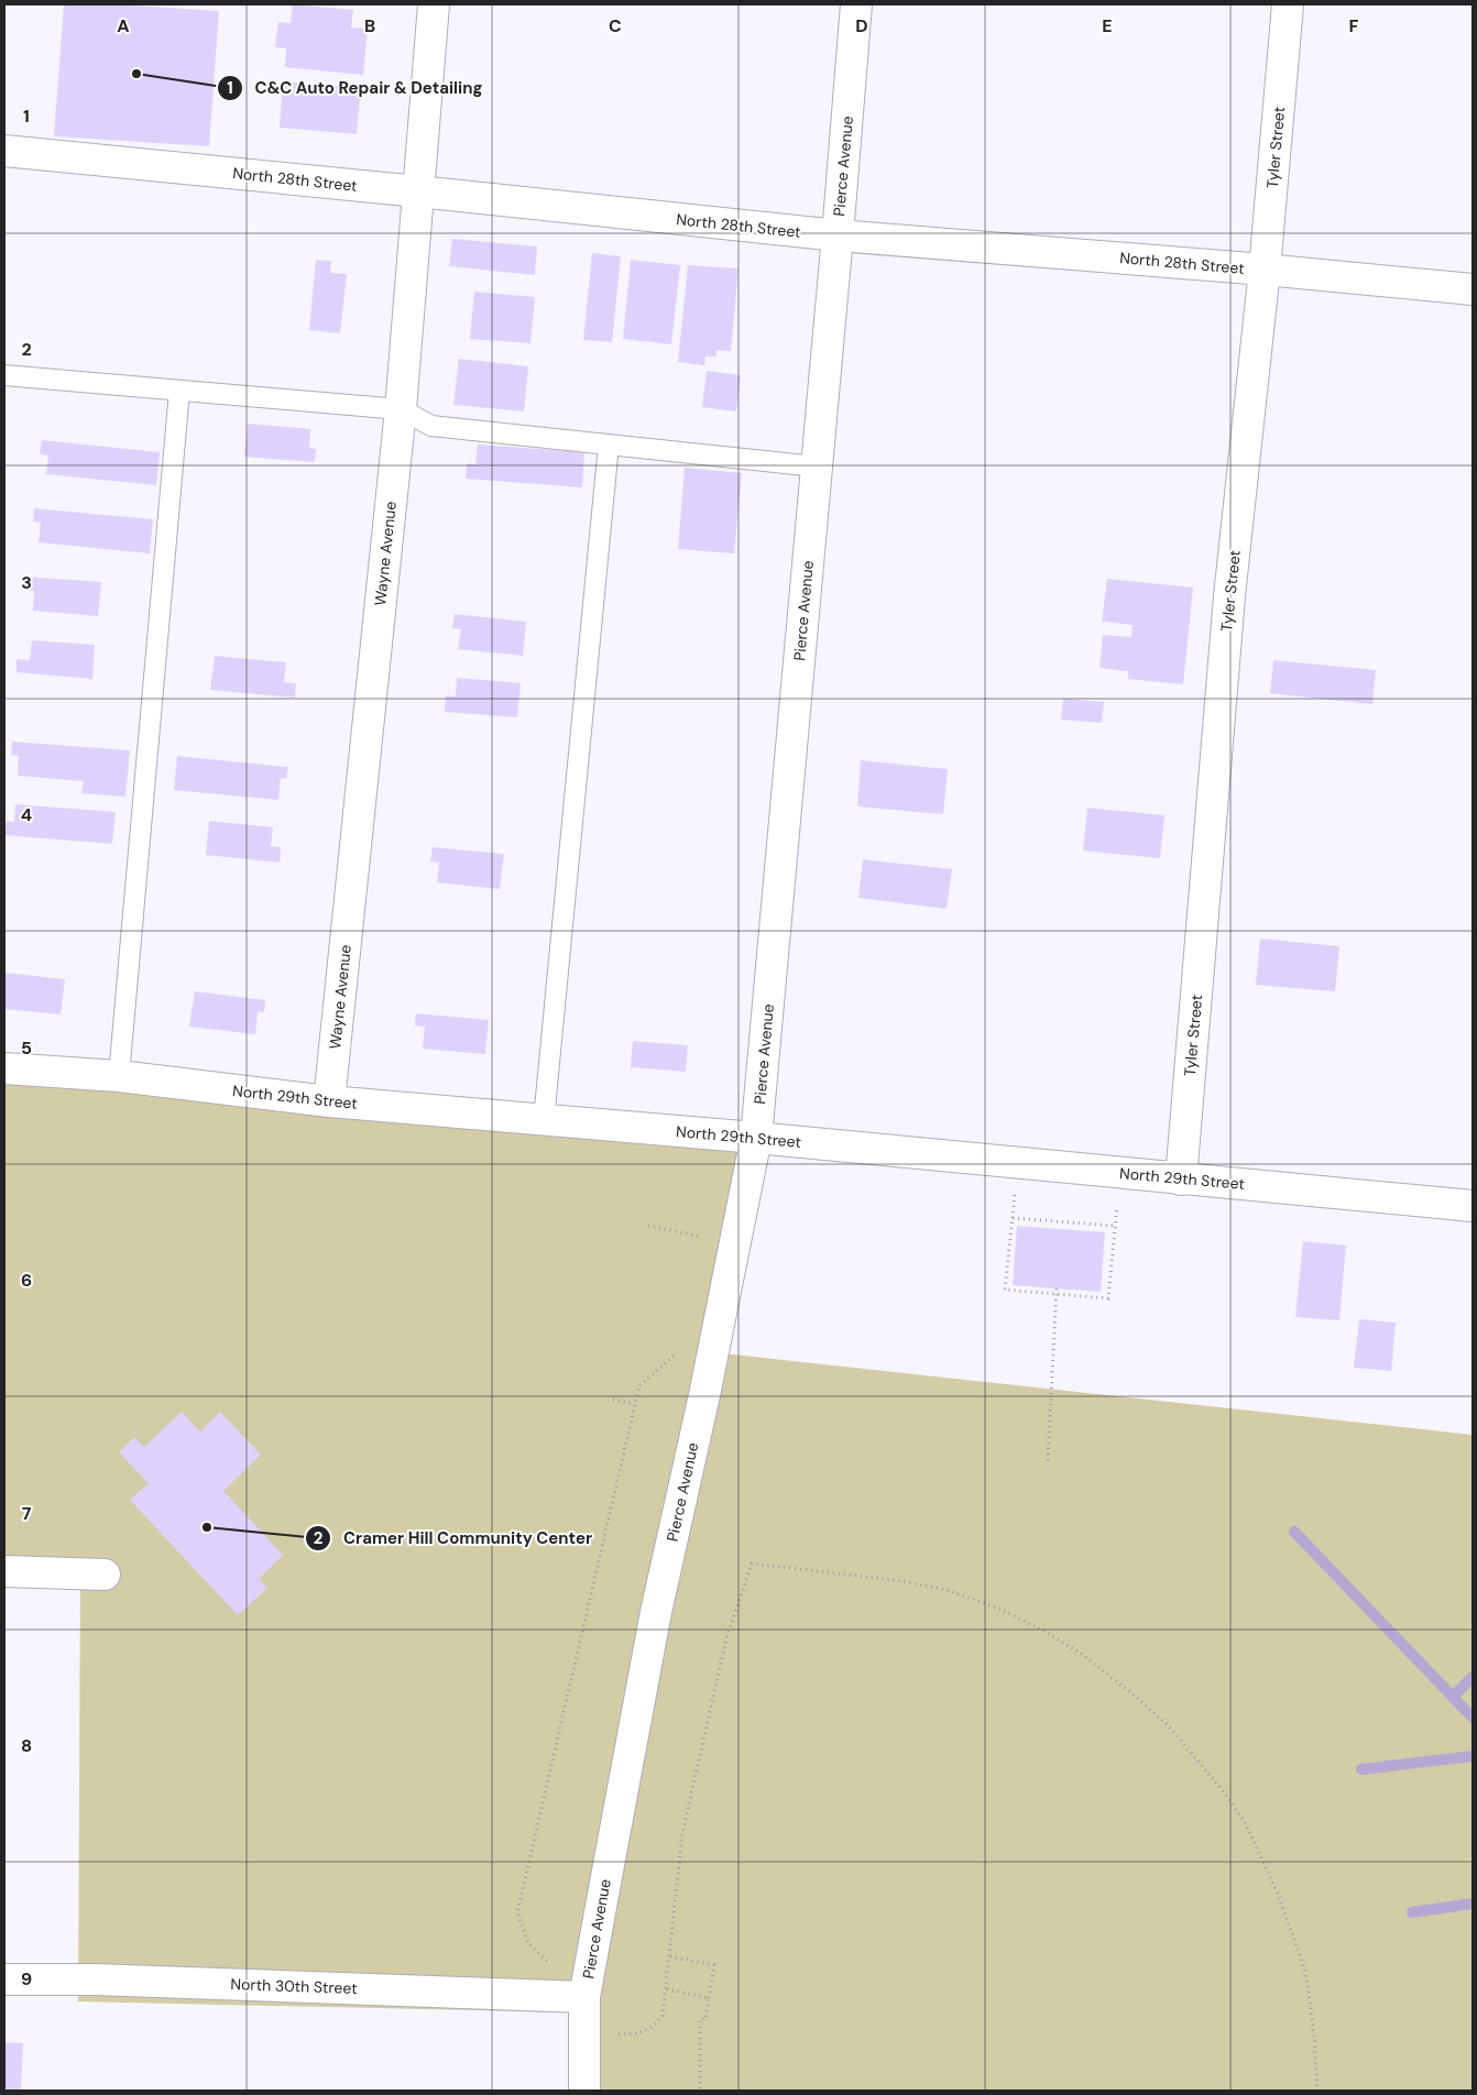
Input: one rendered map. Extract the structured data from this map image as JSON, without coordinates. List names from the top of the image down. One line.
{"streets":{"street":["Tyler Street","Pierce Avenue","North 28th Street","Wayne Avenue","North 29th Street","North 30th Street"]},"crossings":[["Tyler Street","North 28th Street"],["Tyler Street","North 29th Street"],["Pierce Avenue","North 28th Street"],["Pierce Avenue","North 29th Street"],["Pierce Avenue","North 30th Street"],["North 28th Street","Wayne Avenue"],["Wayne Avenue","North 29th Street"]],"places":["C&C Auto Repair & Detailing","Cramer Hill Community Center"],"grid":{"columns":["A","B","C","D","E","F"],"rows":["1","2","3","4","5","6","7","8","9"]}}
